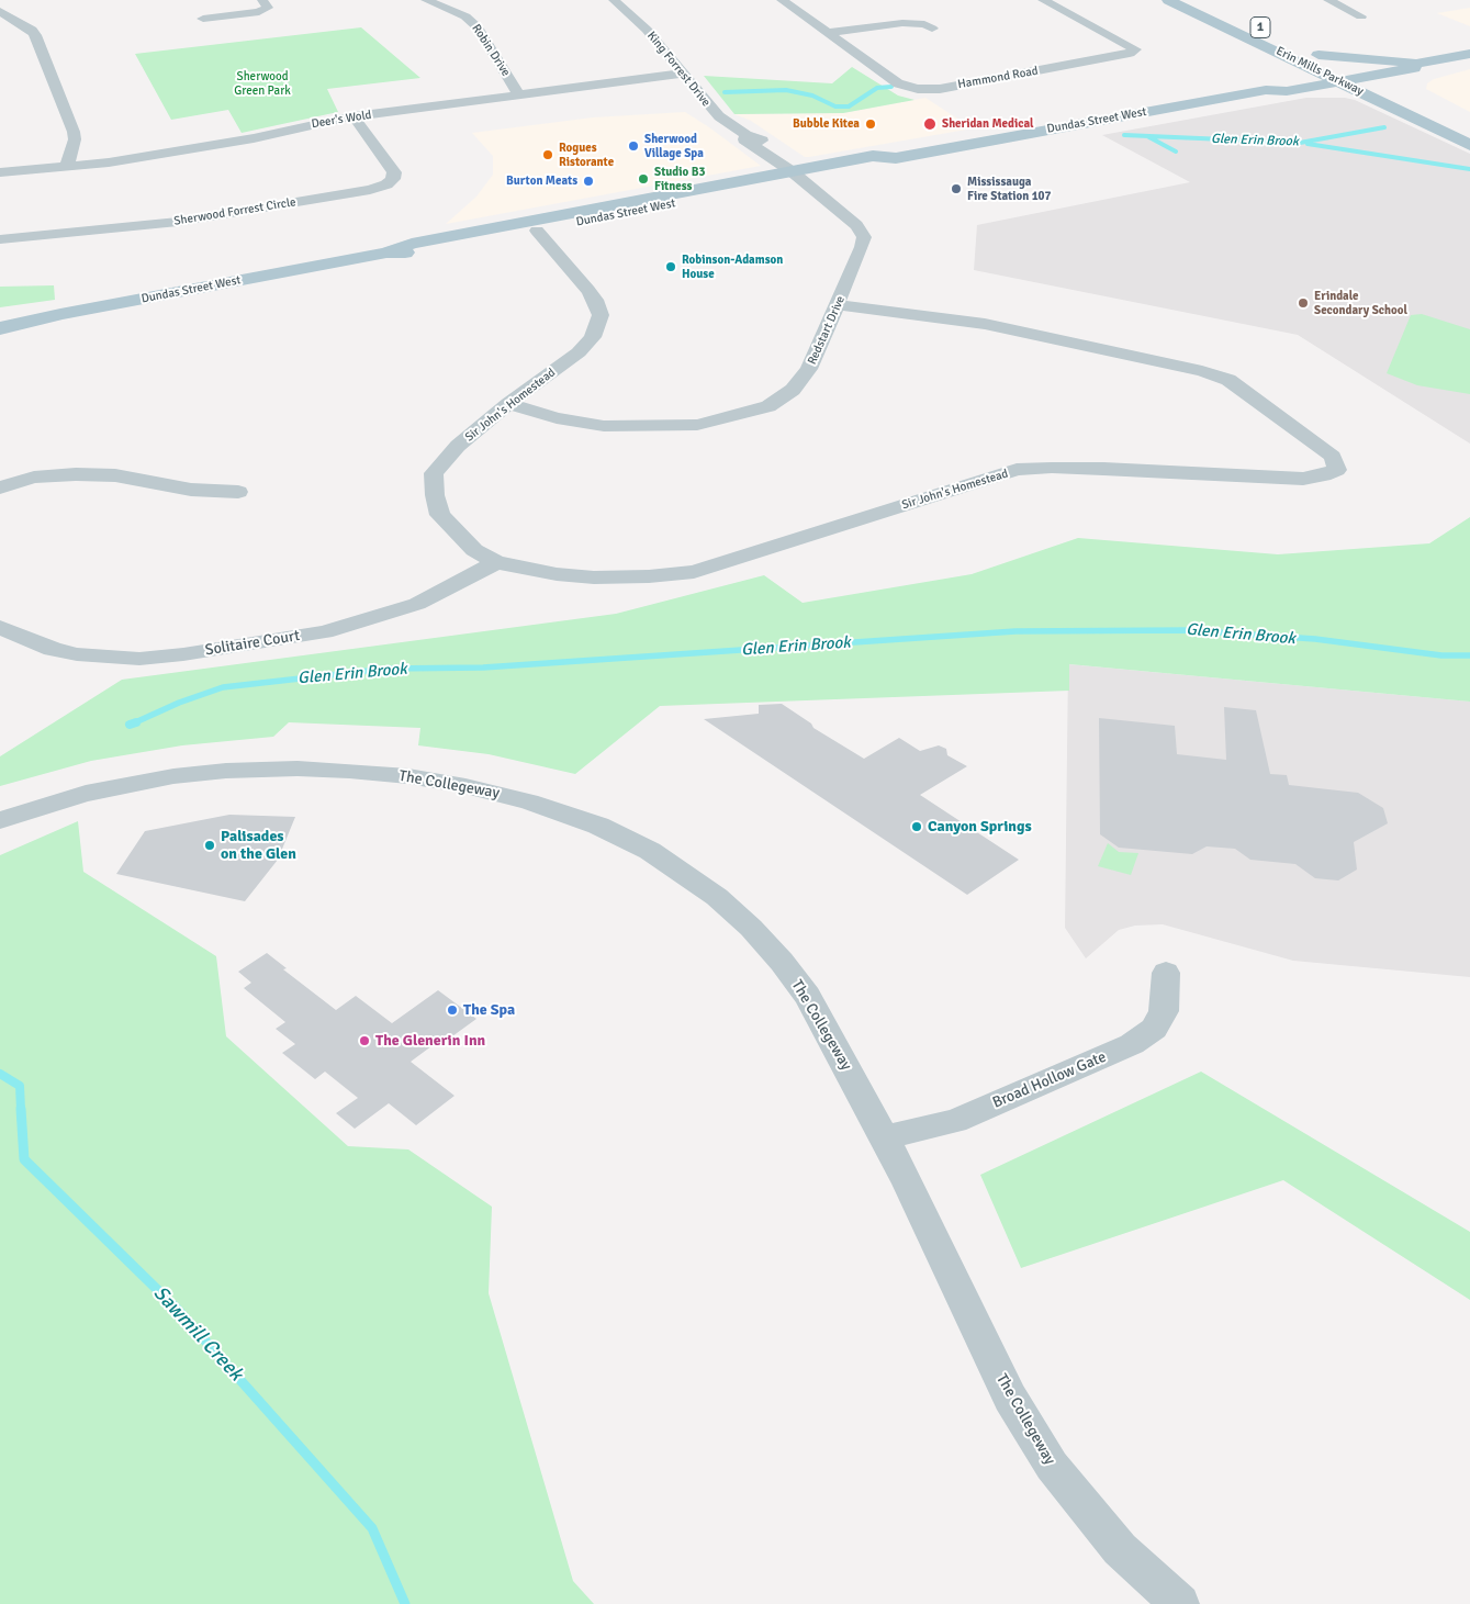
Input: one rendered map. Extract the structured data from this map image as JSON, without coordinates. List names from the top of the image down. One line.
{"streets":{"main road":["1","Erin Mills Parkway","Dundas Street West"],"street":["Robin Drive","King Forrest Drive","Hammond Road","Deer's Wold","Sherwood Forrest Circle","Redstart Drive","Sir John's Homestead","Solitaire Court","The Collegeway","Broad Hollow Gate"]},"crossings":[["Robin Drive","Deer's Wold"],["King Forrest Drive","Deer's Wold"],["King Forrest Drive","Dundas Street West"],["King Forrest Drive","Redstart Drive"],["Erin Mills Parkway","Dundas Street West"],["Deer's Wold","Sherwood Forrest Circle"],["Dundas Street West","Redstart Drive"],["Dundas Street West","Sir John's Homestead"],["Redstart Drive","Sir John's Homestead"],["Sir John's Homestead","Solitaire Court"],["The Collegeway","Broad Hollow Gate"]],"water":["Glen Erin Brook","Sawmill Creek"],"parks":["Sherwood Green Park"],"places":["Bubble Kitea","Sheridan Medical","Sherwood Village Spa","Rogues Ristorante","Studio B3 Fitness","Burton Meats","Mississauga Fire Station 107","Robinson-Adamson House","Erindale Secondary School","Canyon Springs","Palisades on the Glen","The Spa","The Glenerin Inn"]}
